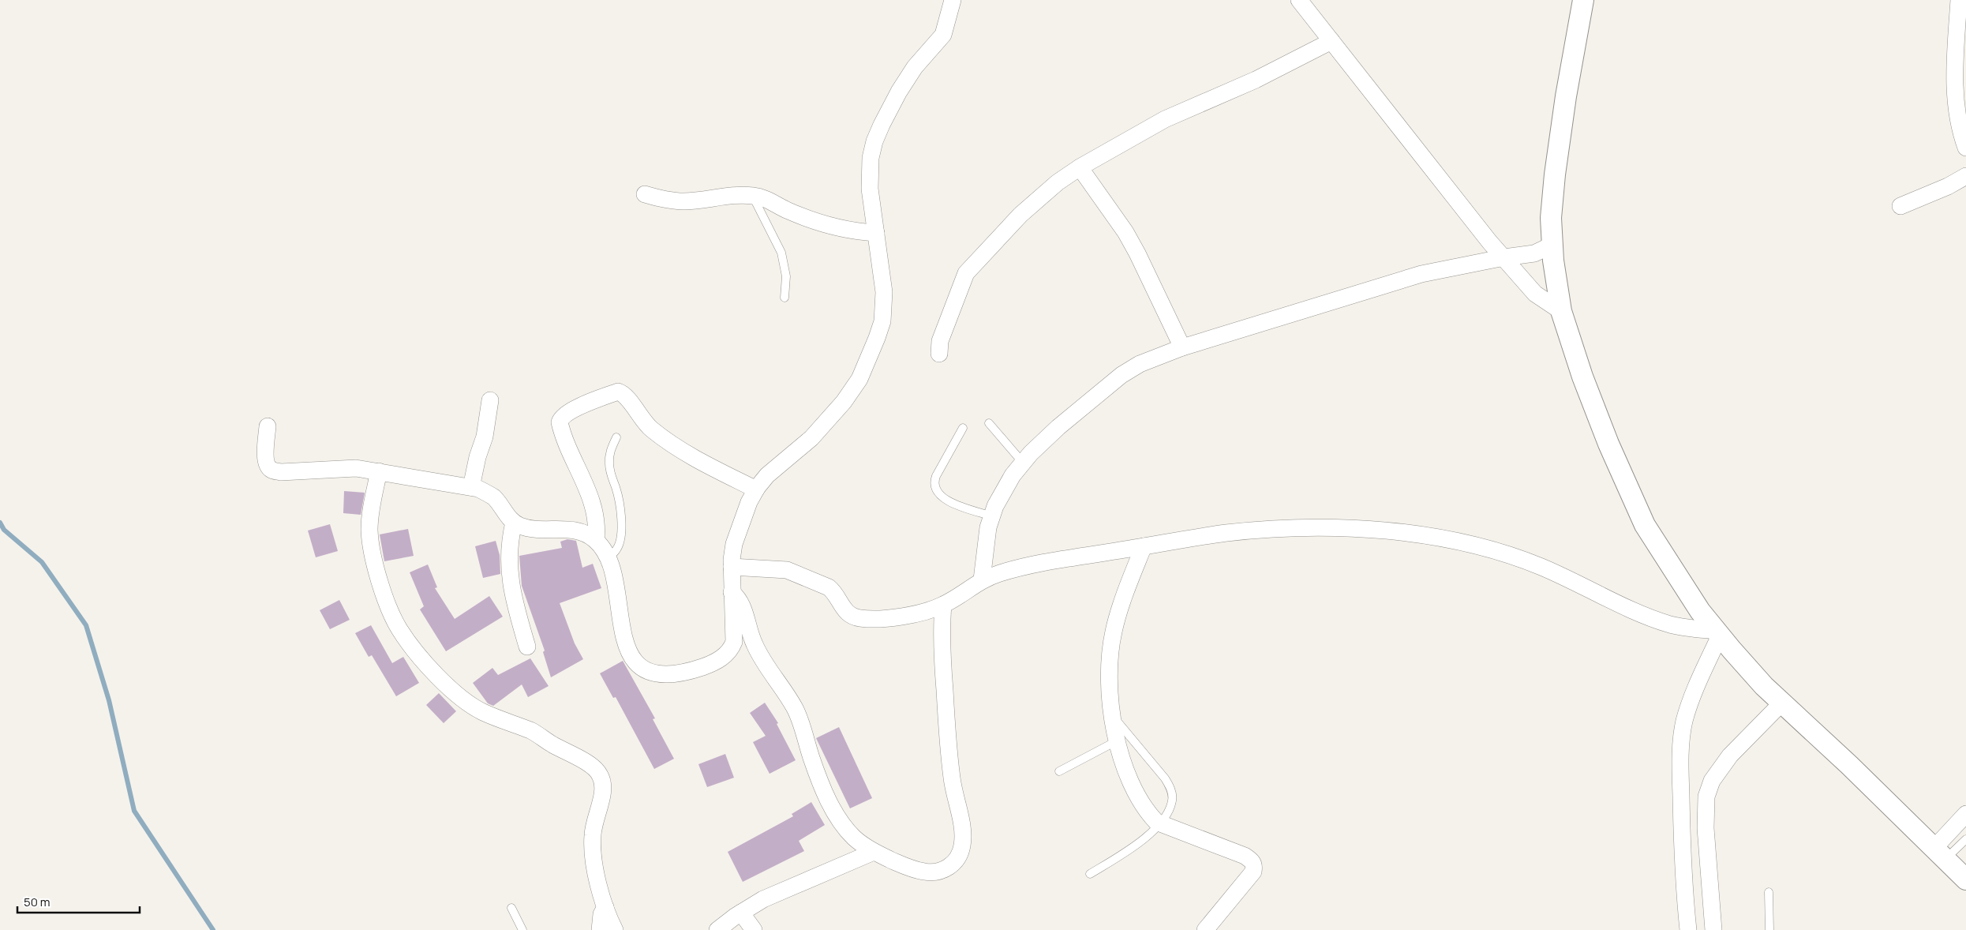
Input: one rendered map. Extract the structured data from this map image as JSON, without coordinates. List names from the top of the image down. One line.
{"scale_bar":"50 m"}
